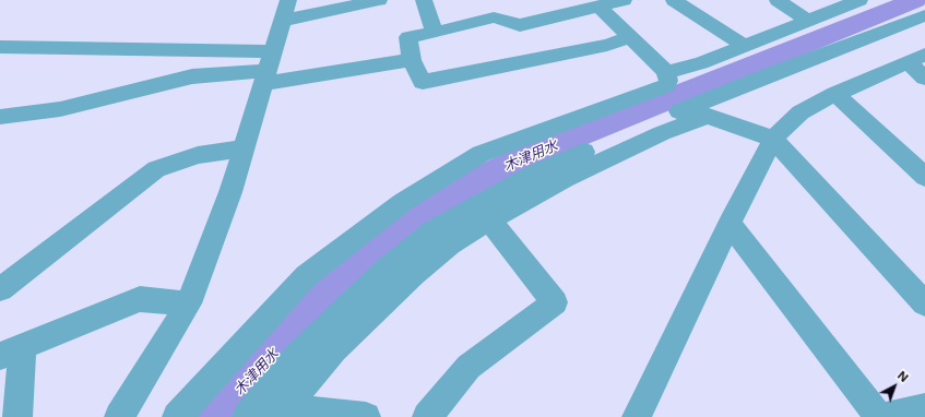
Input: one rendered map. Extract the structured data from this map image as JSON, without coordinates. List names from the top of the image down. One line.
{"water":["木津用水"],"north":"top right"}
